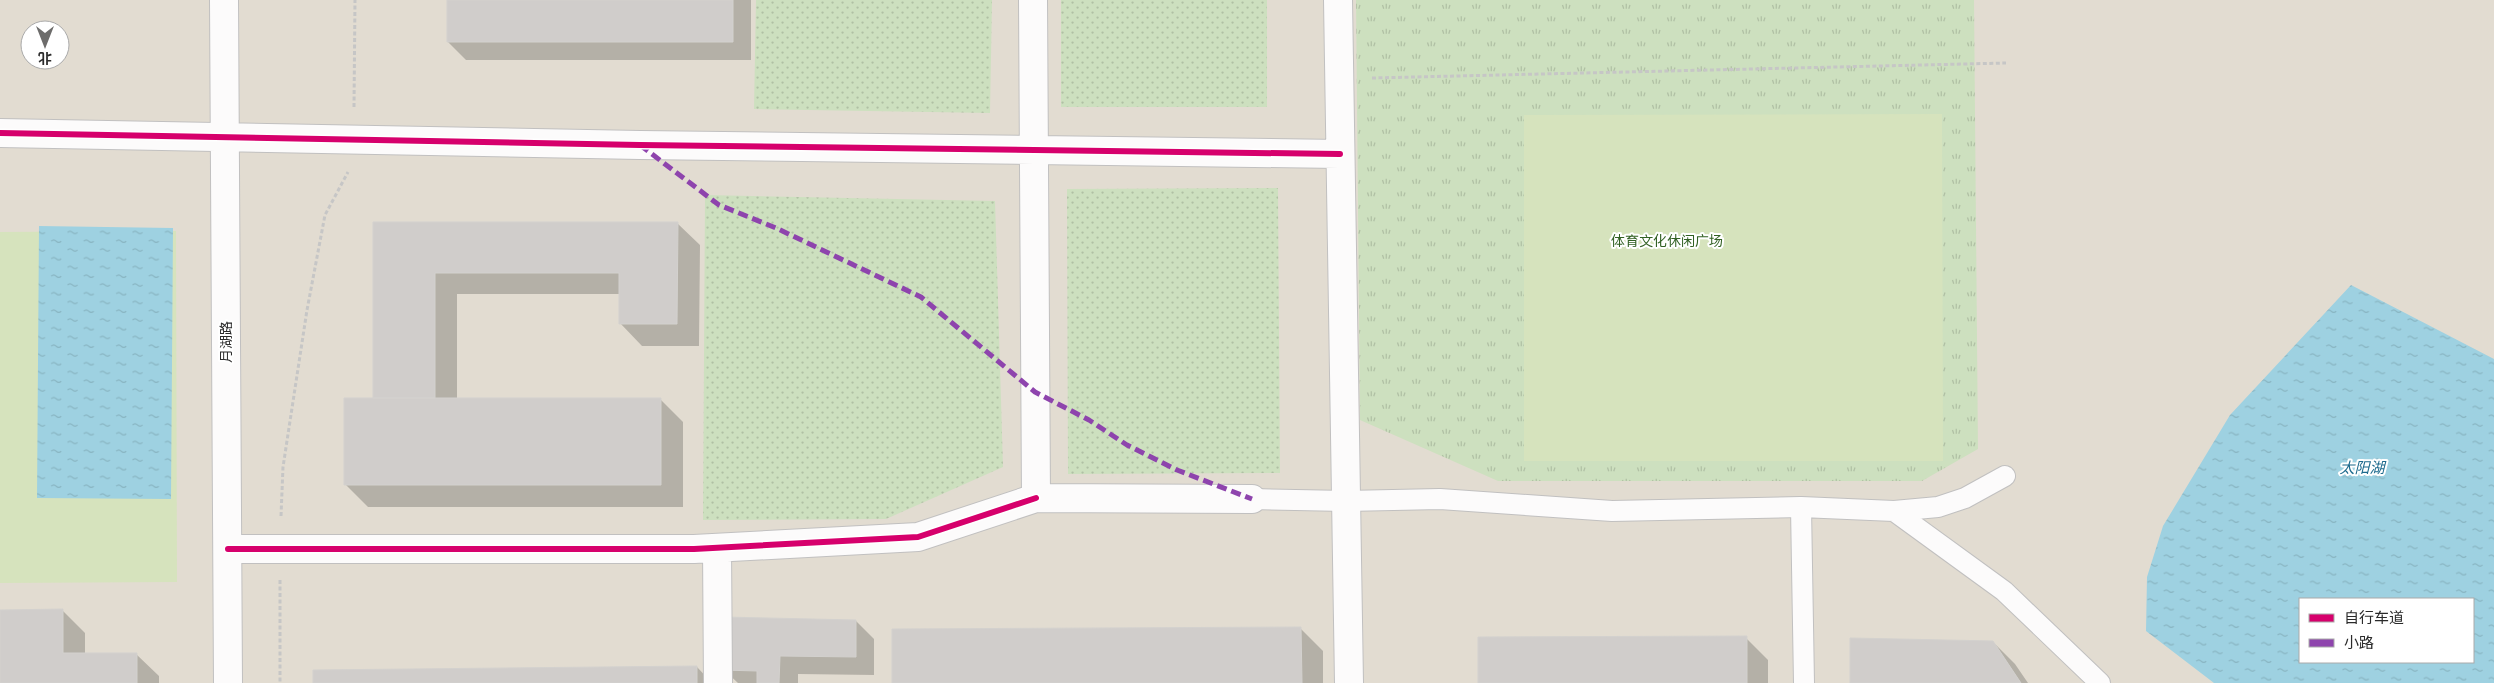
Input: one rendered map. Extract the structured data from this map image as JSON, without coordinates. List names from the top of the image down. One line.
{"streets":{"street":["月湖路"]},"water":["太阳湖"],"parks":["体育文化休闲广场"],"legend":["自行车道","小路"],"north":"bottom"}
